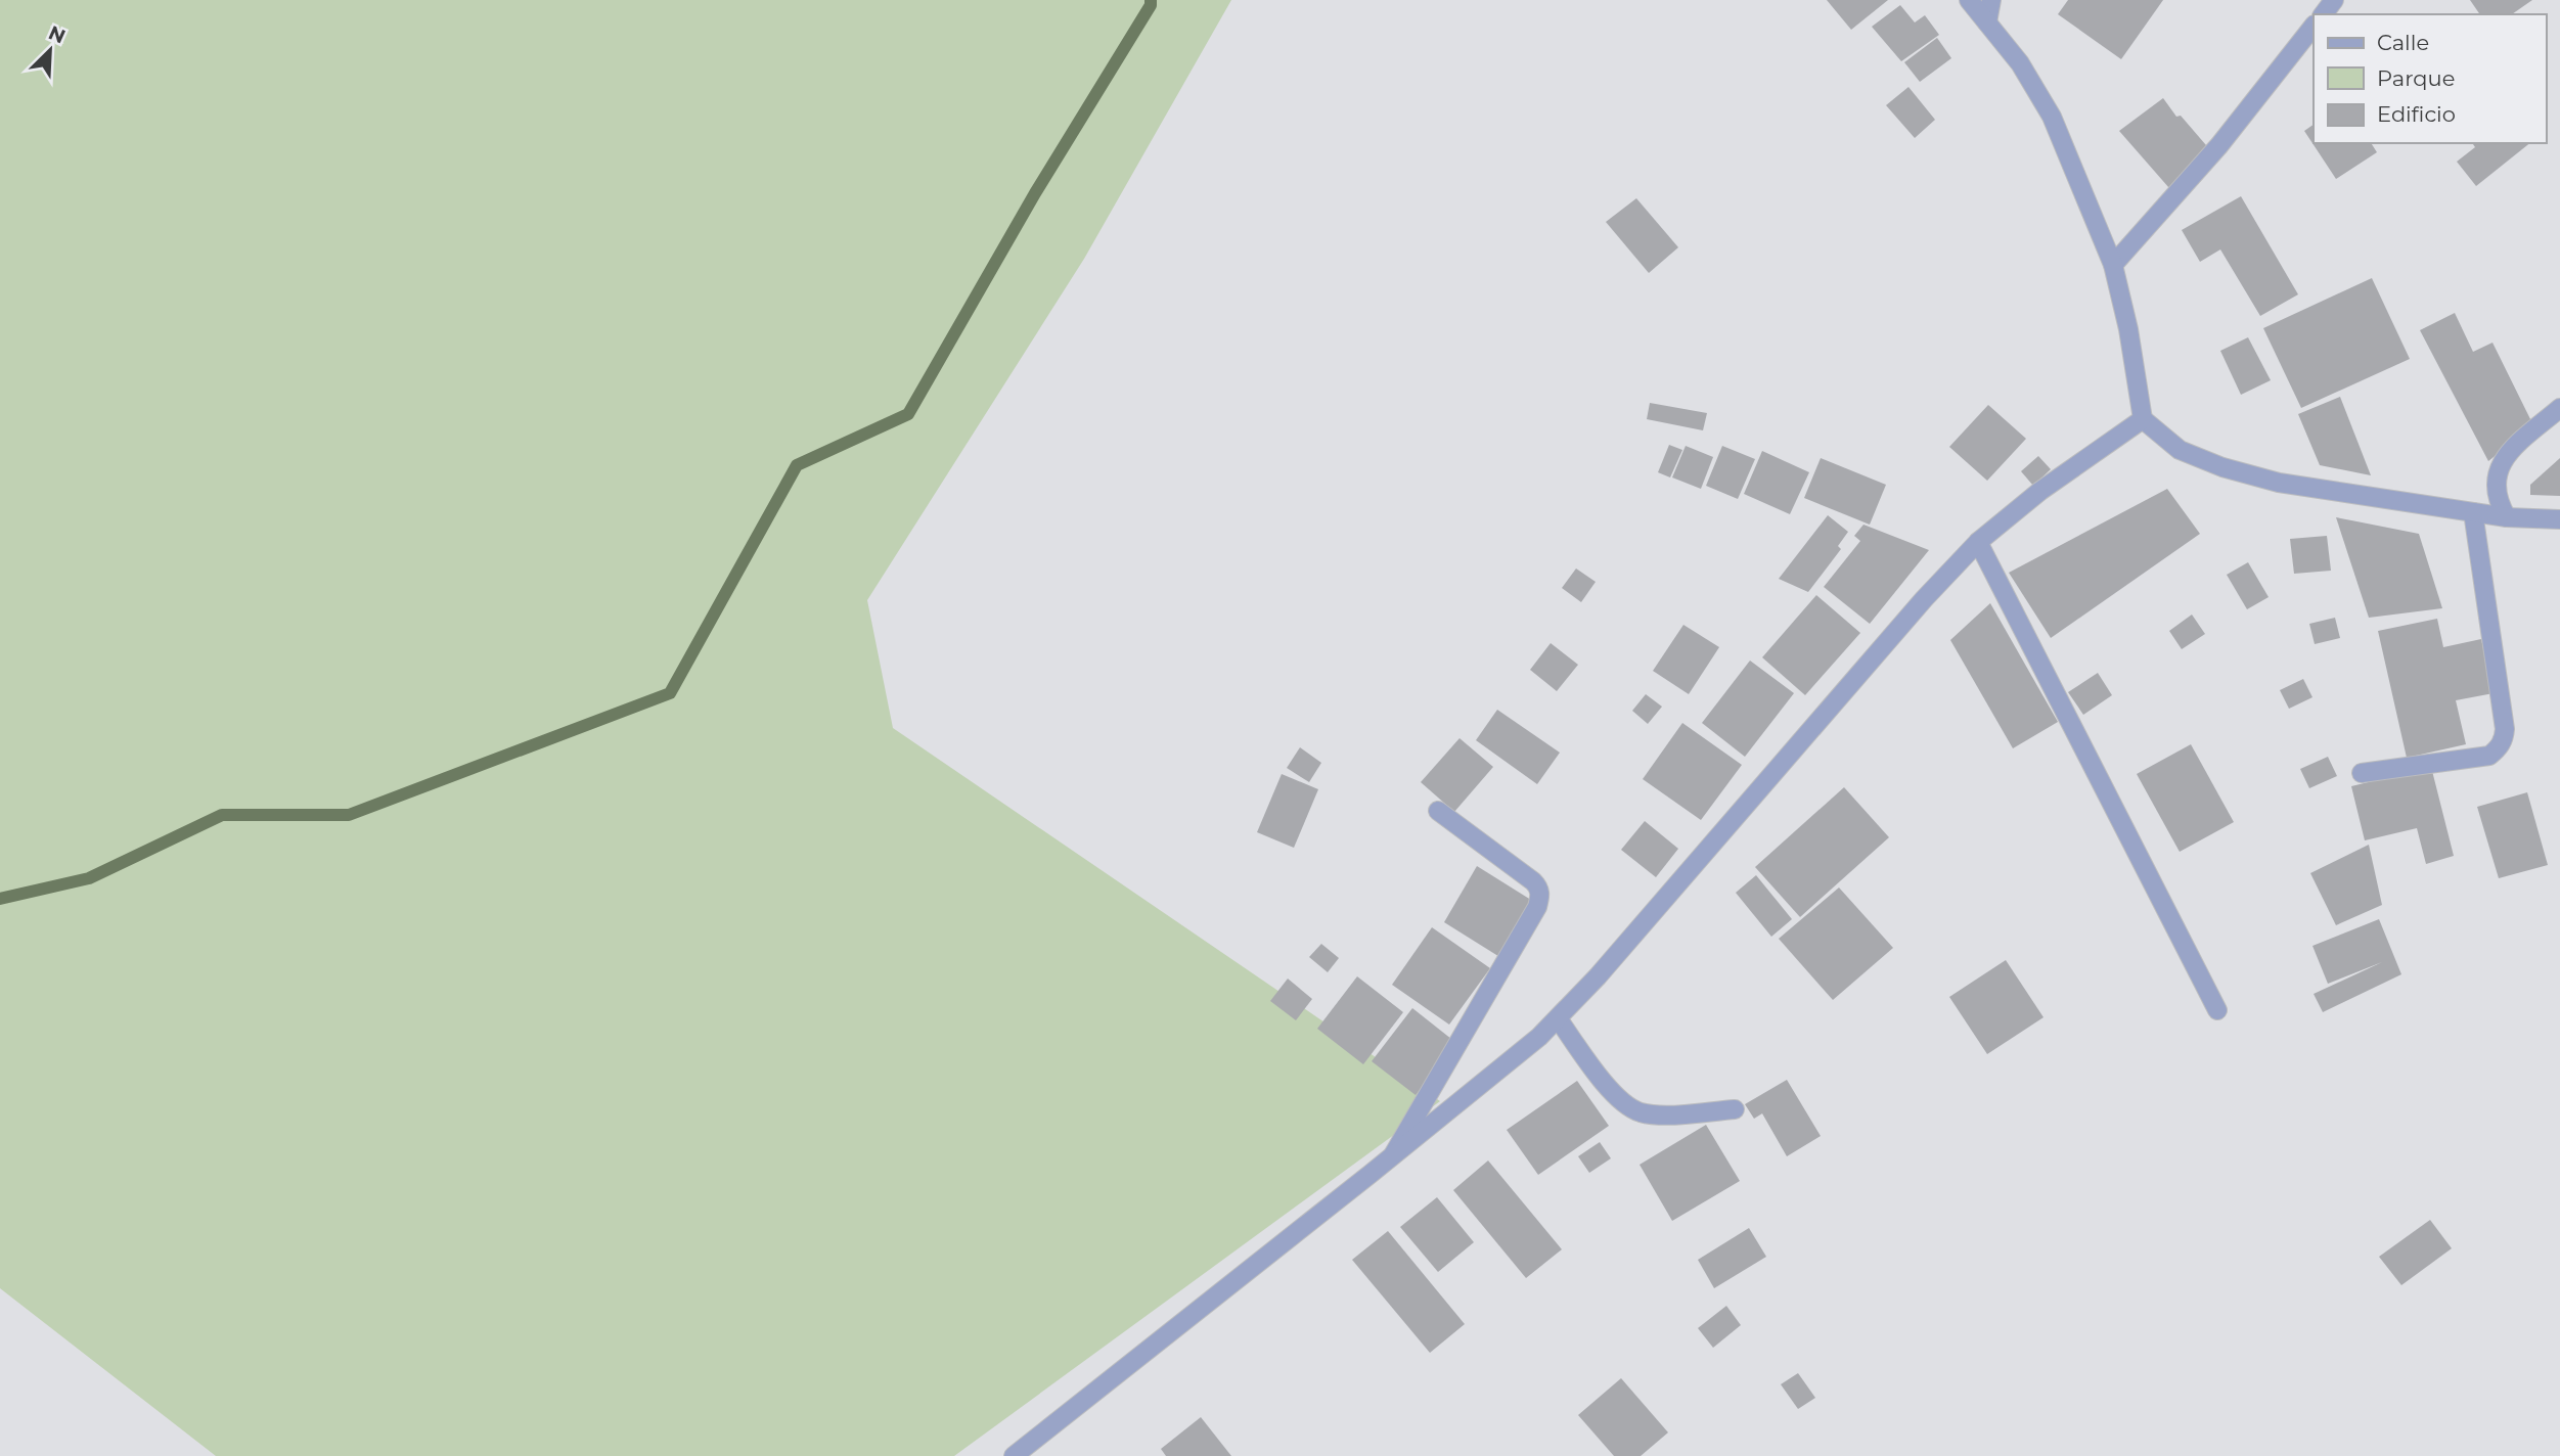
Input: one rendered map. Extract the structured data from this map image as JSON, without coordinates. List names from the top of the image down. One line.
{"legend":["Calle","Parque","Edificio"],"north":"top right"}
